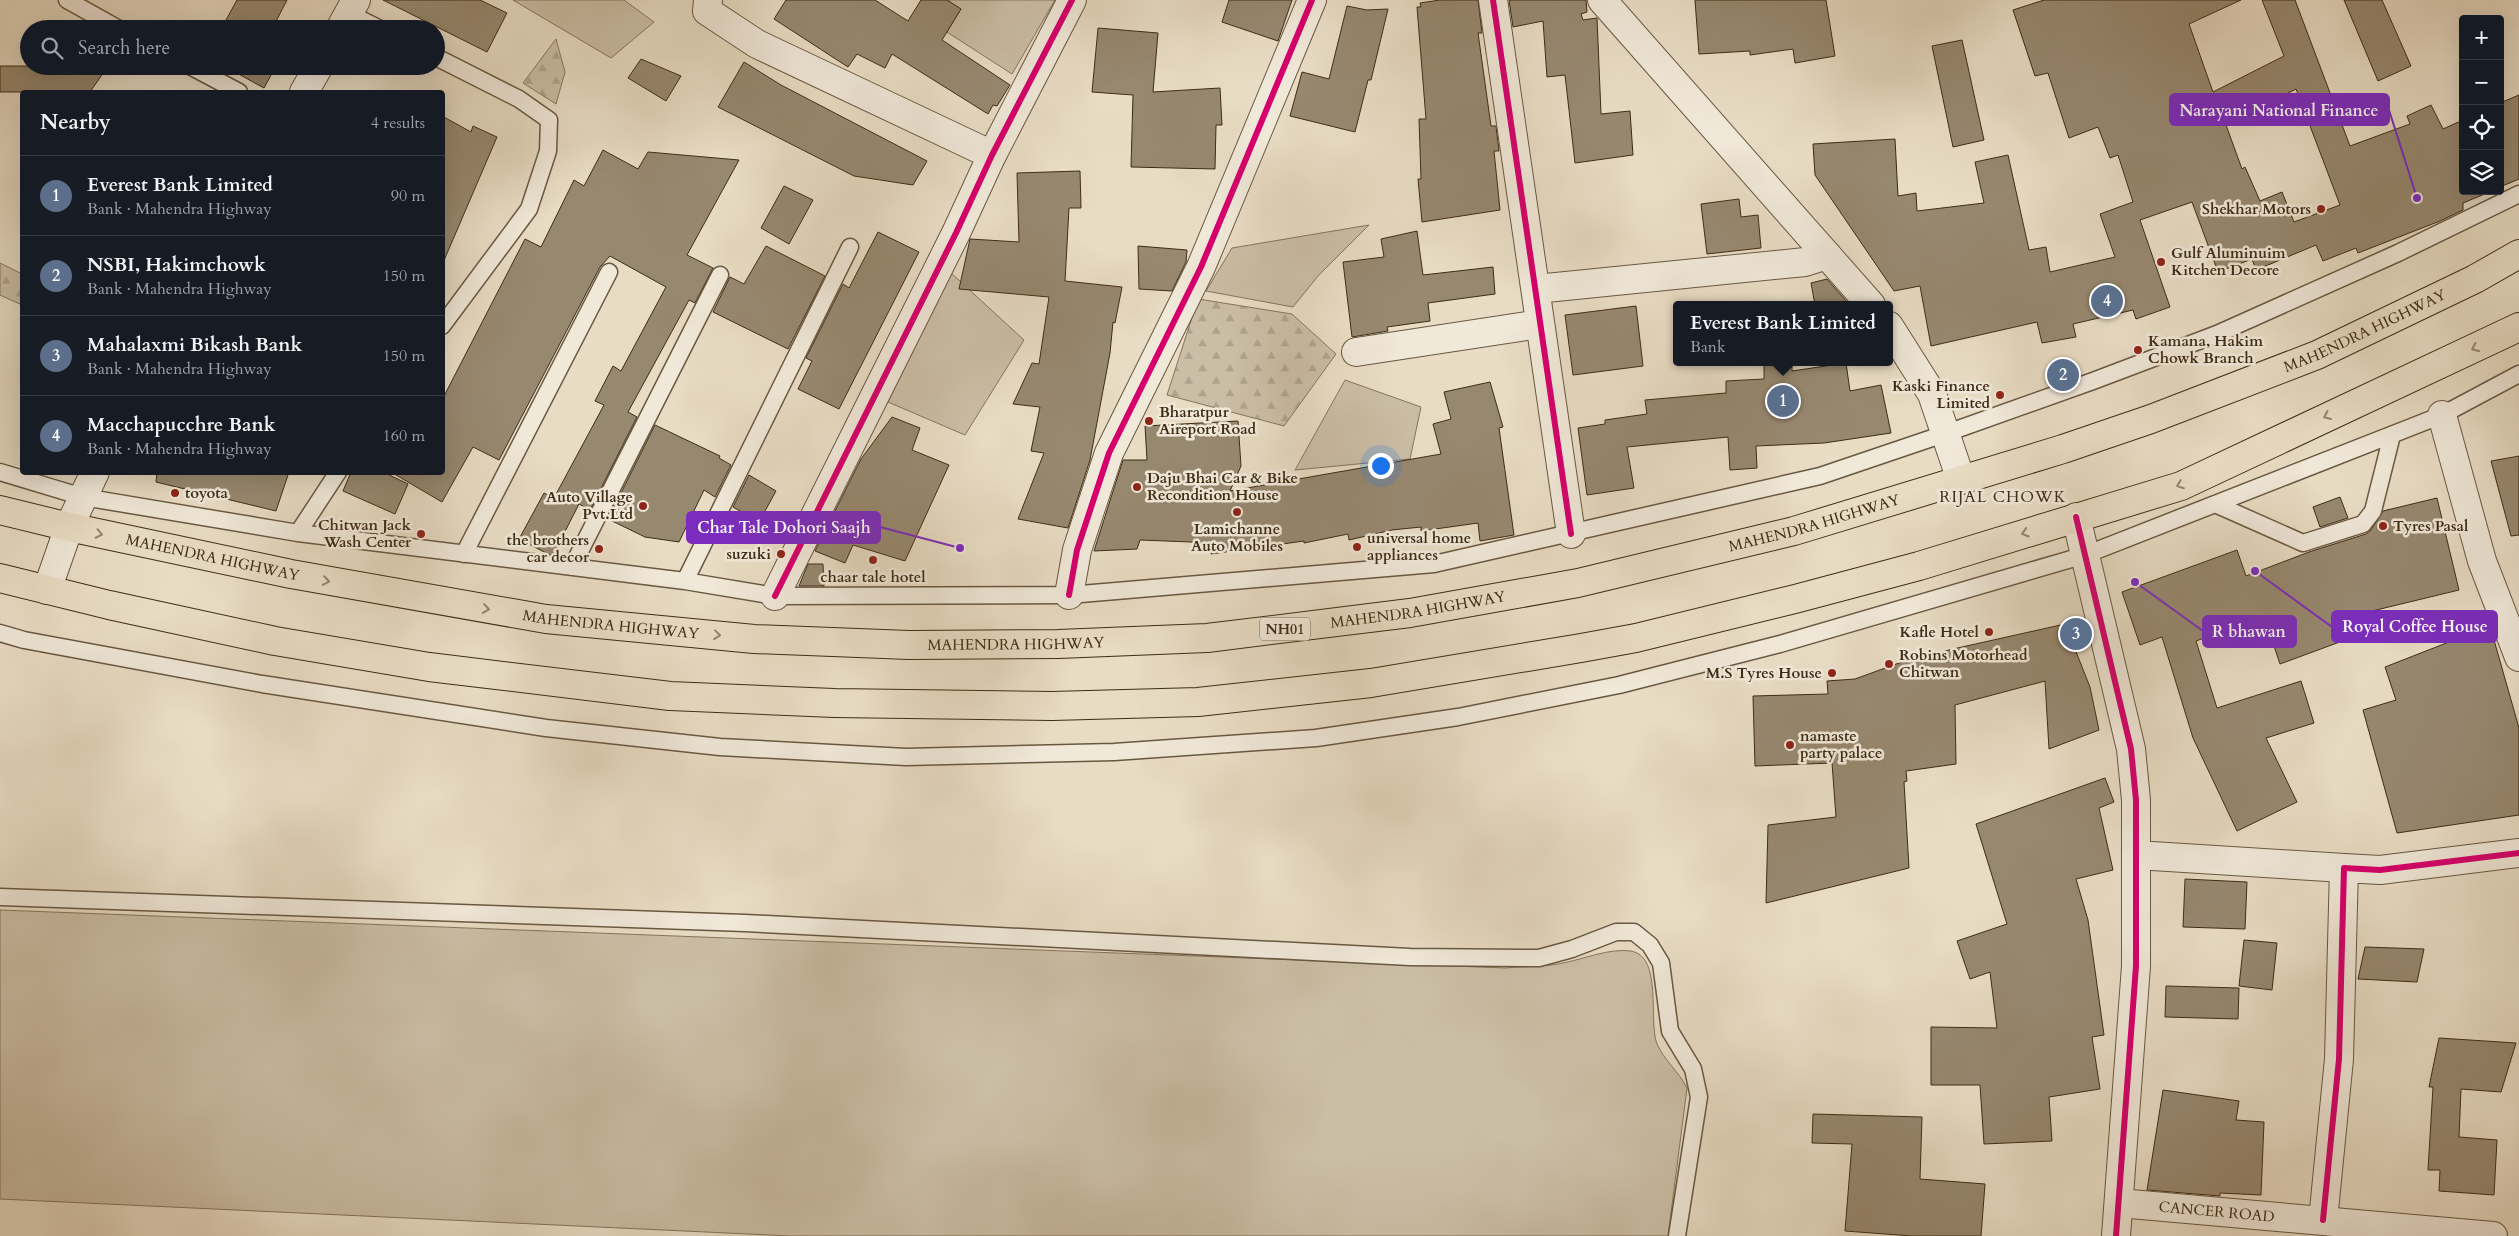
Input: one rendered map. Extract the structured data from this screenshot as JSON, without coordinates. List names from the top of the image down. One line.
{"streets":{"highway":["MAHENDRA HIGHWAY","NH01"],"street":["CANCER ROAD"]},"districts":["RIJAL CHOWK"],"places":["Narayani National Finance","Shekhar Motors","Gulf Aluminuim Kitchen Decore","Kamana, Hakim Chowk Branch","Kaski Finance Limited","Bharatpur Aireport Road","Daju Bhai Car & Bike Recondition House","toyota","Auto Village Pvt.Ltd","Lamichanne Auto Mobiles","Tyres Pasal","Chitwan Jack Wash Center","universal home appliances","Char Tale Dohori Saajh","the brothers car decor","suzuki","chaar tale hotel","Royal Coffee House","R bhawan","Kafle Hotel","Robins Motorhead Chitwan","M.S Tyres House","namaste party palace"],"page":{"map_buttons":["+","−"],"search":"Search here","heading":["Nearby","4 results"],"list":[{"mark":"1","name":"Everest Bank Limited","note":"Bank · Mahendra Highway","value":"90 m"},{"mark":"2","name":"NSBI, Hakimchowk","note":"Bank · Mahendra Highway","value":"150 m"},{"mark":"3","name":"Mahalaxmi Bikash Bank","note":"Bank · Mahendra Highway","value":"150 m"},{"mark":"4","name":"Macchapucchre Bank","note":"Bank · Mahendra Highway","value":"160 m"}],"pins":["4","2","1","3"],"popup":["Everest Bank Limited","Bank"]}}
